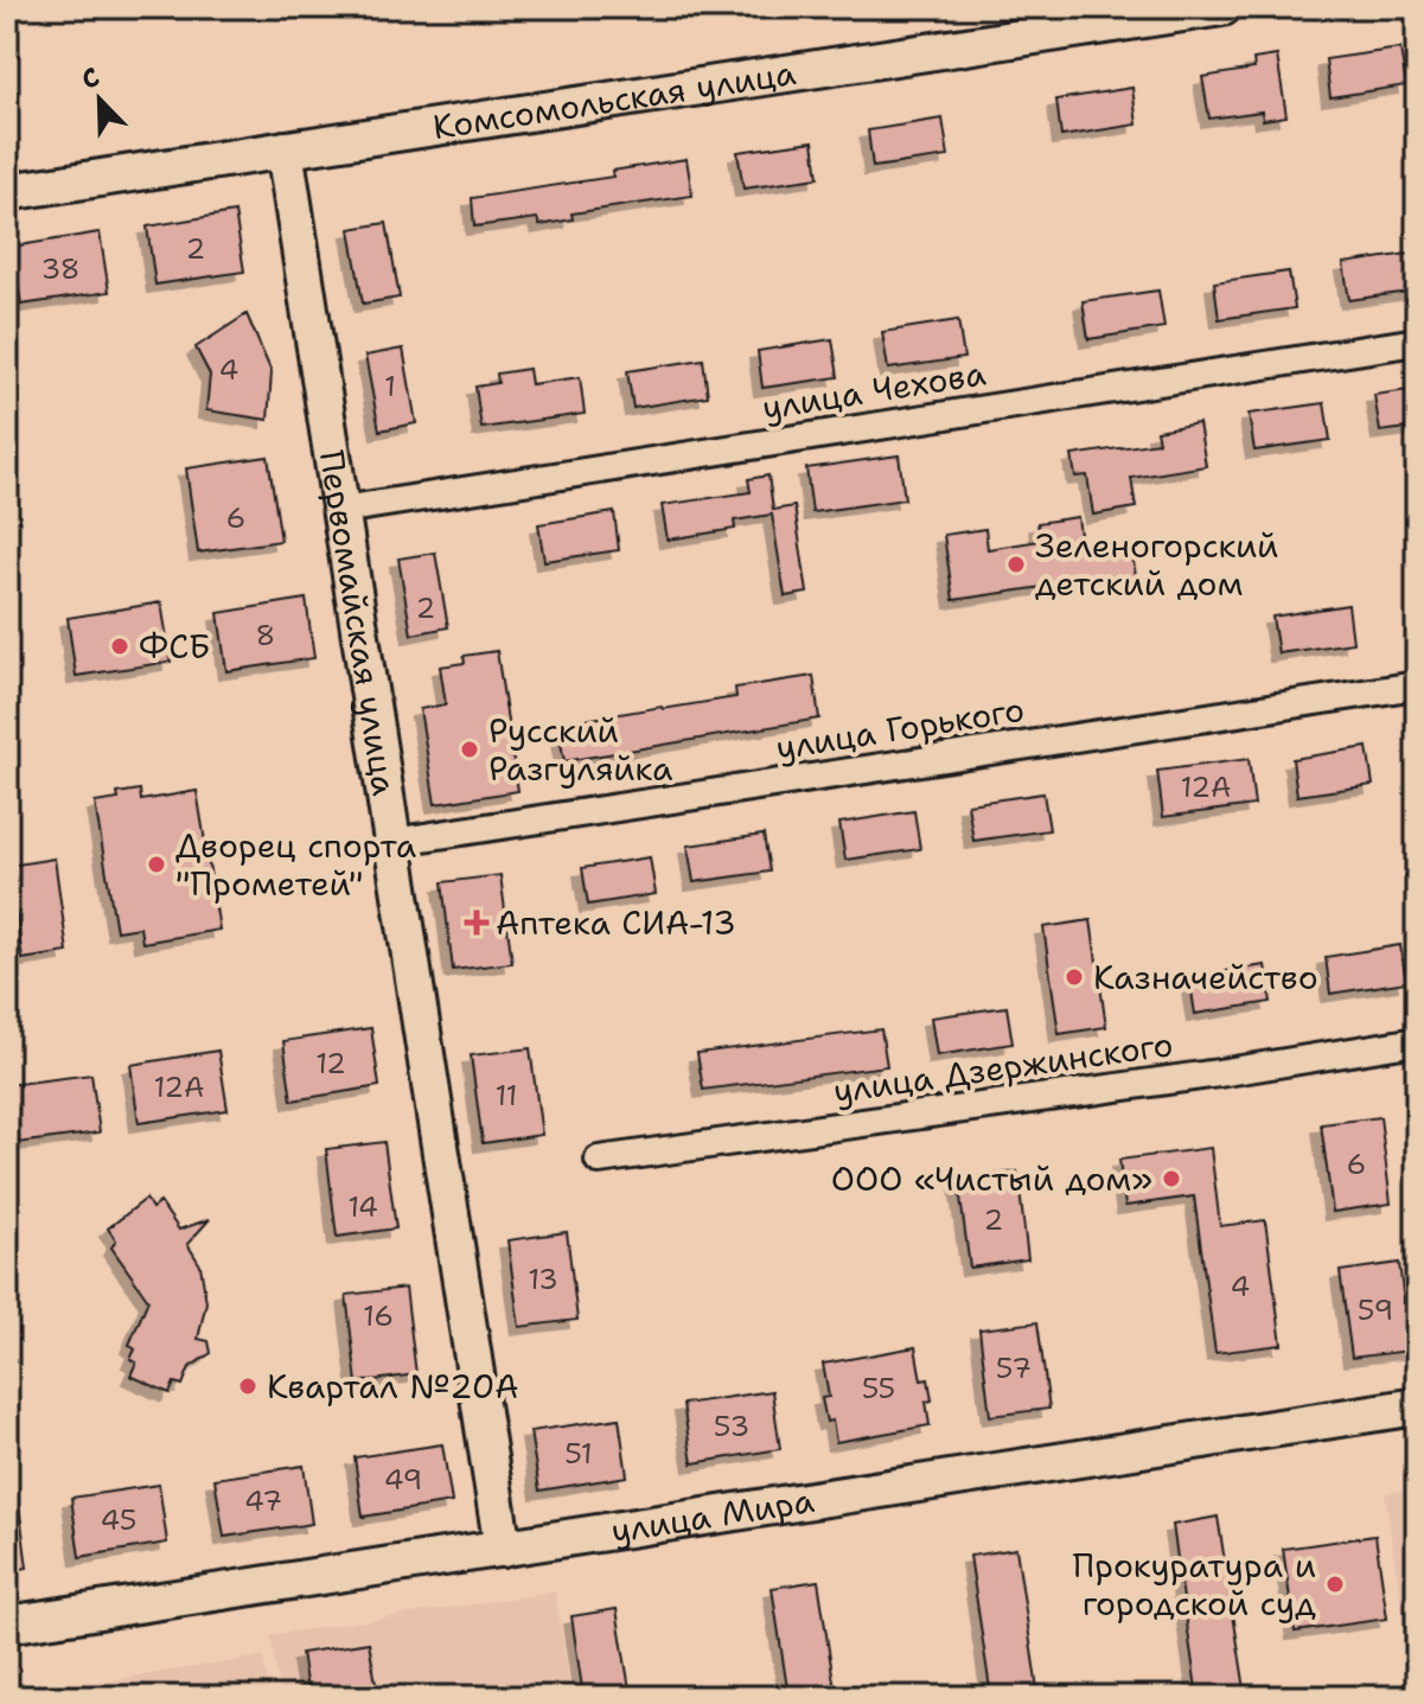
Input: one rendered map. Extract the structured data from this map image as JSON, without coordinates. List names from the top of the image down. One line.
{"streets":{"street":["Комсомольская улица","улица Чехова","Первомайская улица","улица Горького","улица Дзержинского","улица Мира"]},"crossings":[["Комсомольская улица","Первомайская улица"],["улица Чехова","Первомайская улица"],["Первомайская улица","улица Горького"],["Первомайская улица","улица Мира"]],"places":{"other":["Зеленогорский детский дом","ФСБ","Русский Разгуляйка","Дворец спорта \"Прометей\"","Казначейство","ООО «Чистый дом»","Квартал №20А","Прокуратура и городской суд"],"health":["Аптека СИА-13"]},"house_numbers":["2","38","4","1","6","2","8","12А","12","12А","11","6","14","2","13","4","59","16","57","55","53","51","49","47","45"],"north":"top left"}
